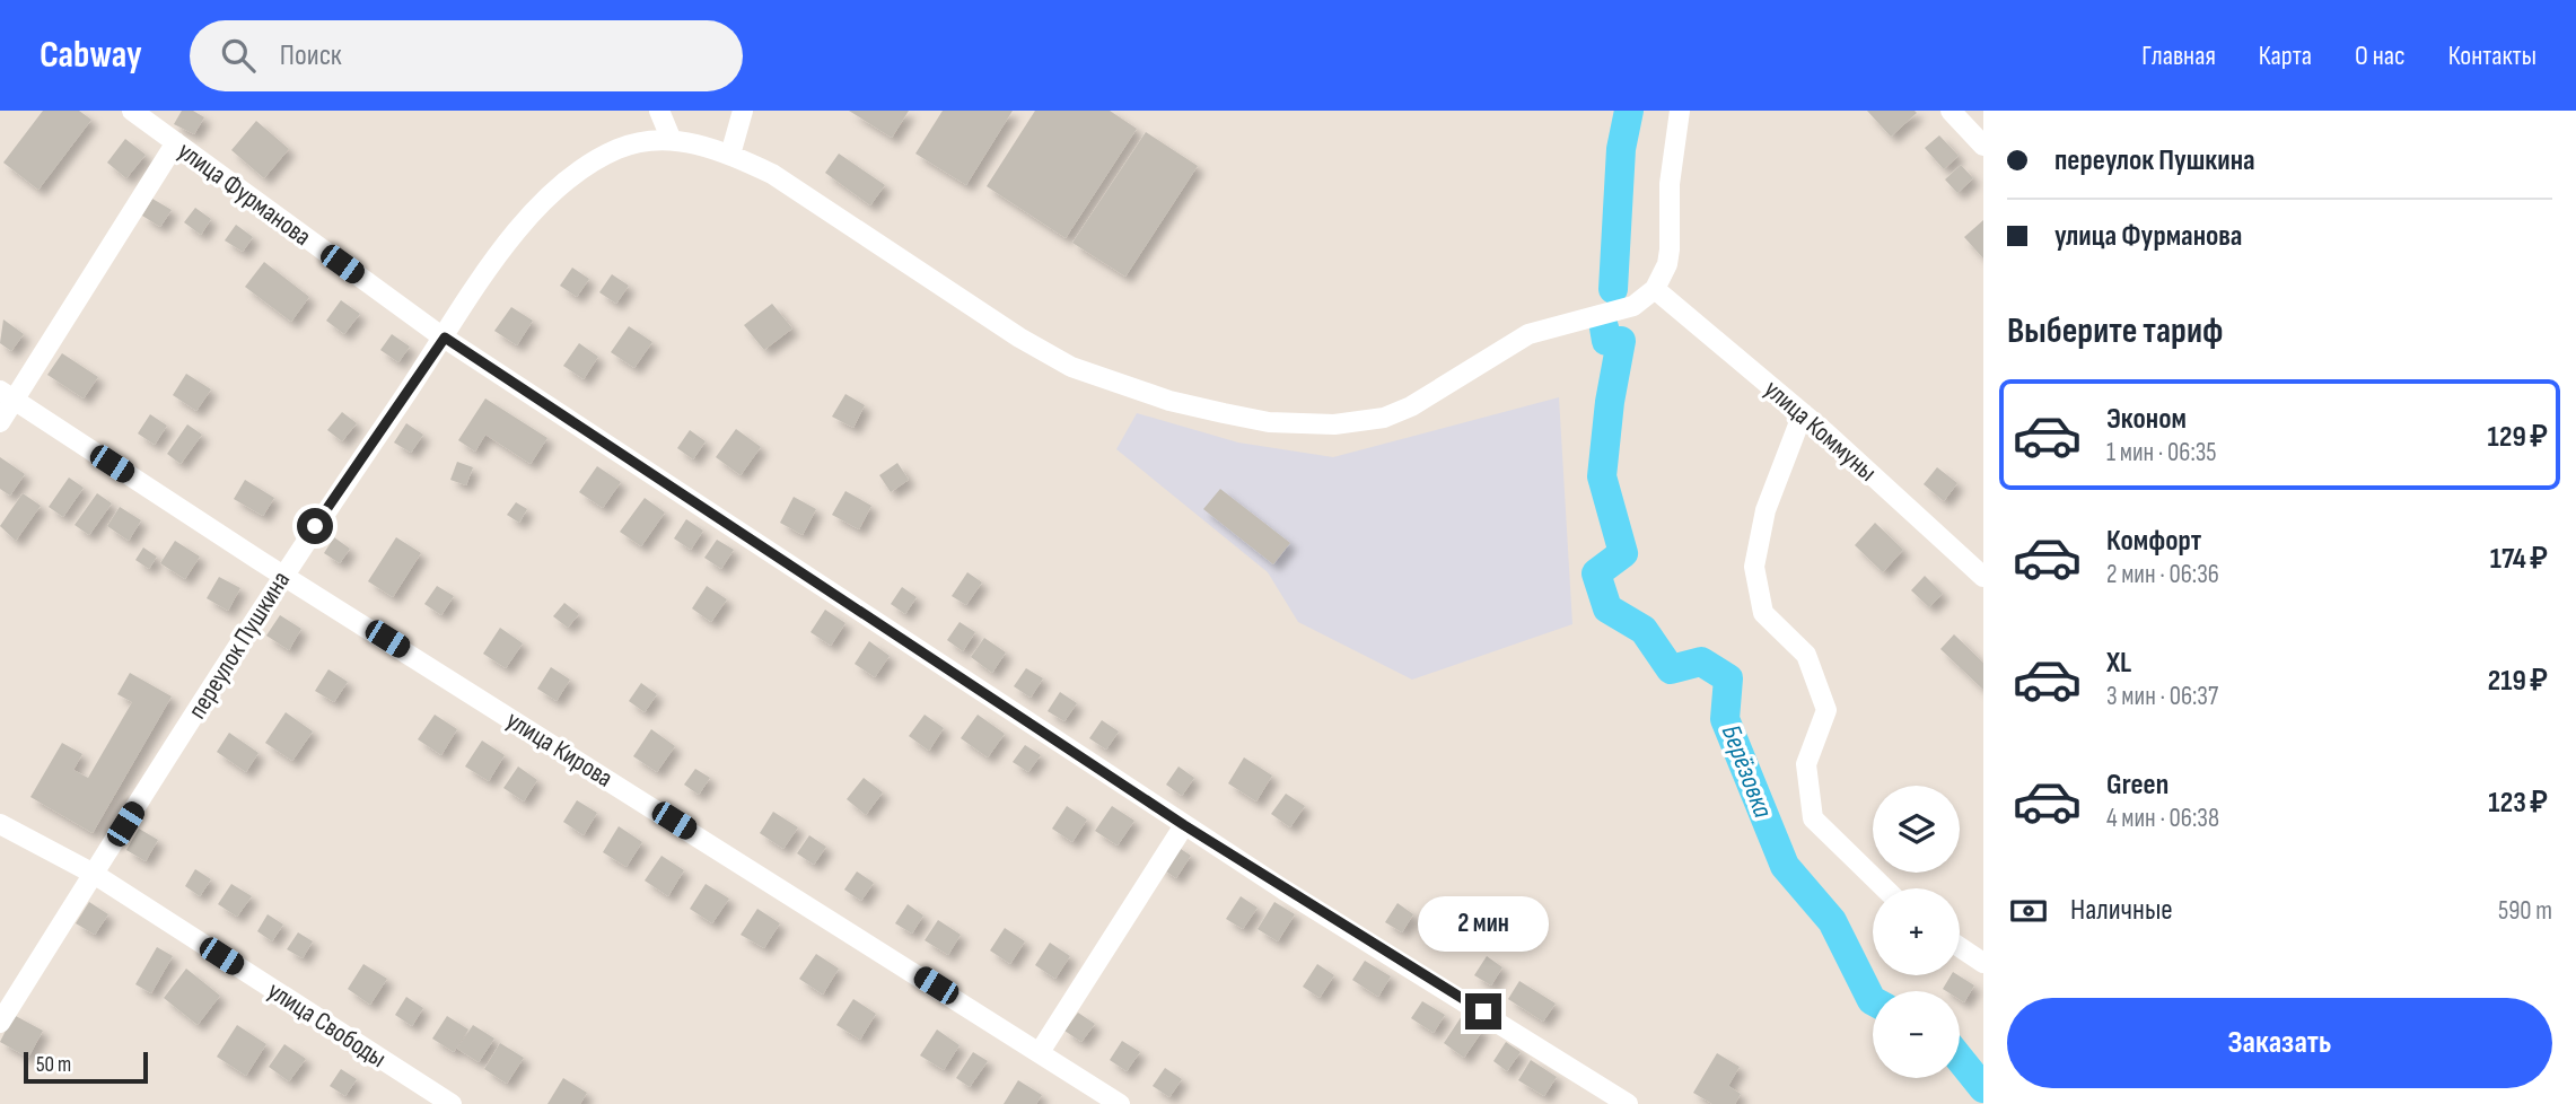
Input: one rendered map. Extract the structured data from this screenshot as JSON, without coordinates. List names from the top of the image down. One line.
{"streets":{"street":["улица Фурманова","улица Коммуны","переулок Пушкина","улица Кирова","улица Свободы"]},"crossings":[["улица Фурманова","переулок Пушкина"],["переулок Пушкина","улица Кирова"],["переулок Пушкина","улица Свободы"]],"water":["Берёзовка"],"scale_bar":"50 m","page":{"header":"Cabway","search":"Поиск","nav":["Главная","Карта","О нас","Контакты"],"banner":["переулок Пушкина","улица Фурманова"],"heading":"Выберите тариф","list":[{"name":"Эконом","note":"1 мин · 06:35","value":"129 ₽"},{"name":"Комфорт","note":"2 мин · 06:36","value":"174 ₽"},{"name":"XL","note":"3 мин · 06:37","value":"219 ₽"},{"name":"Green","note":"4 мин · 06:38","value":"123 ₽"}],"map_buttons":["+","−"],"pay":["Наличные","590 m"],"bubble":"2 мин","buttons":"Заказать","scale":"50 m"}}
